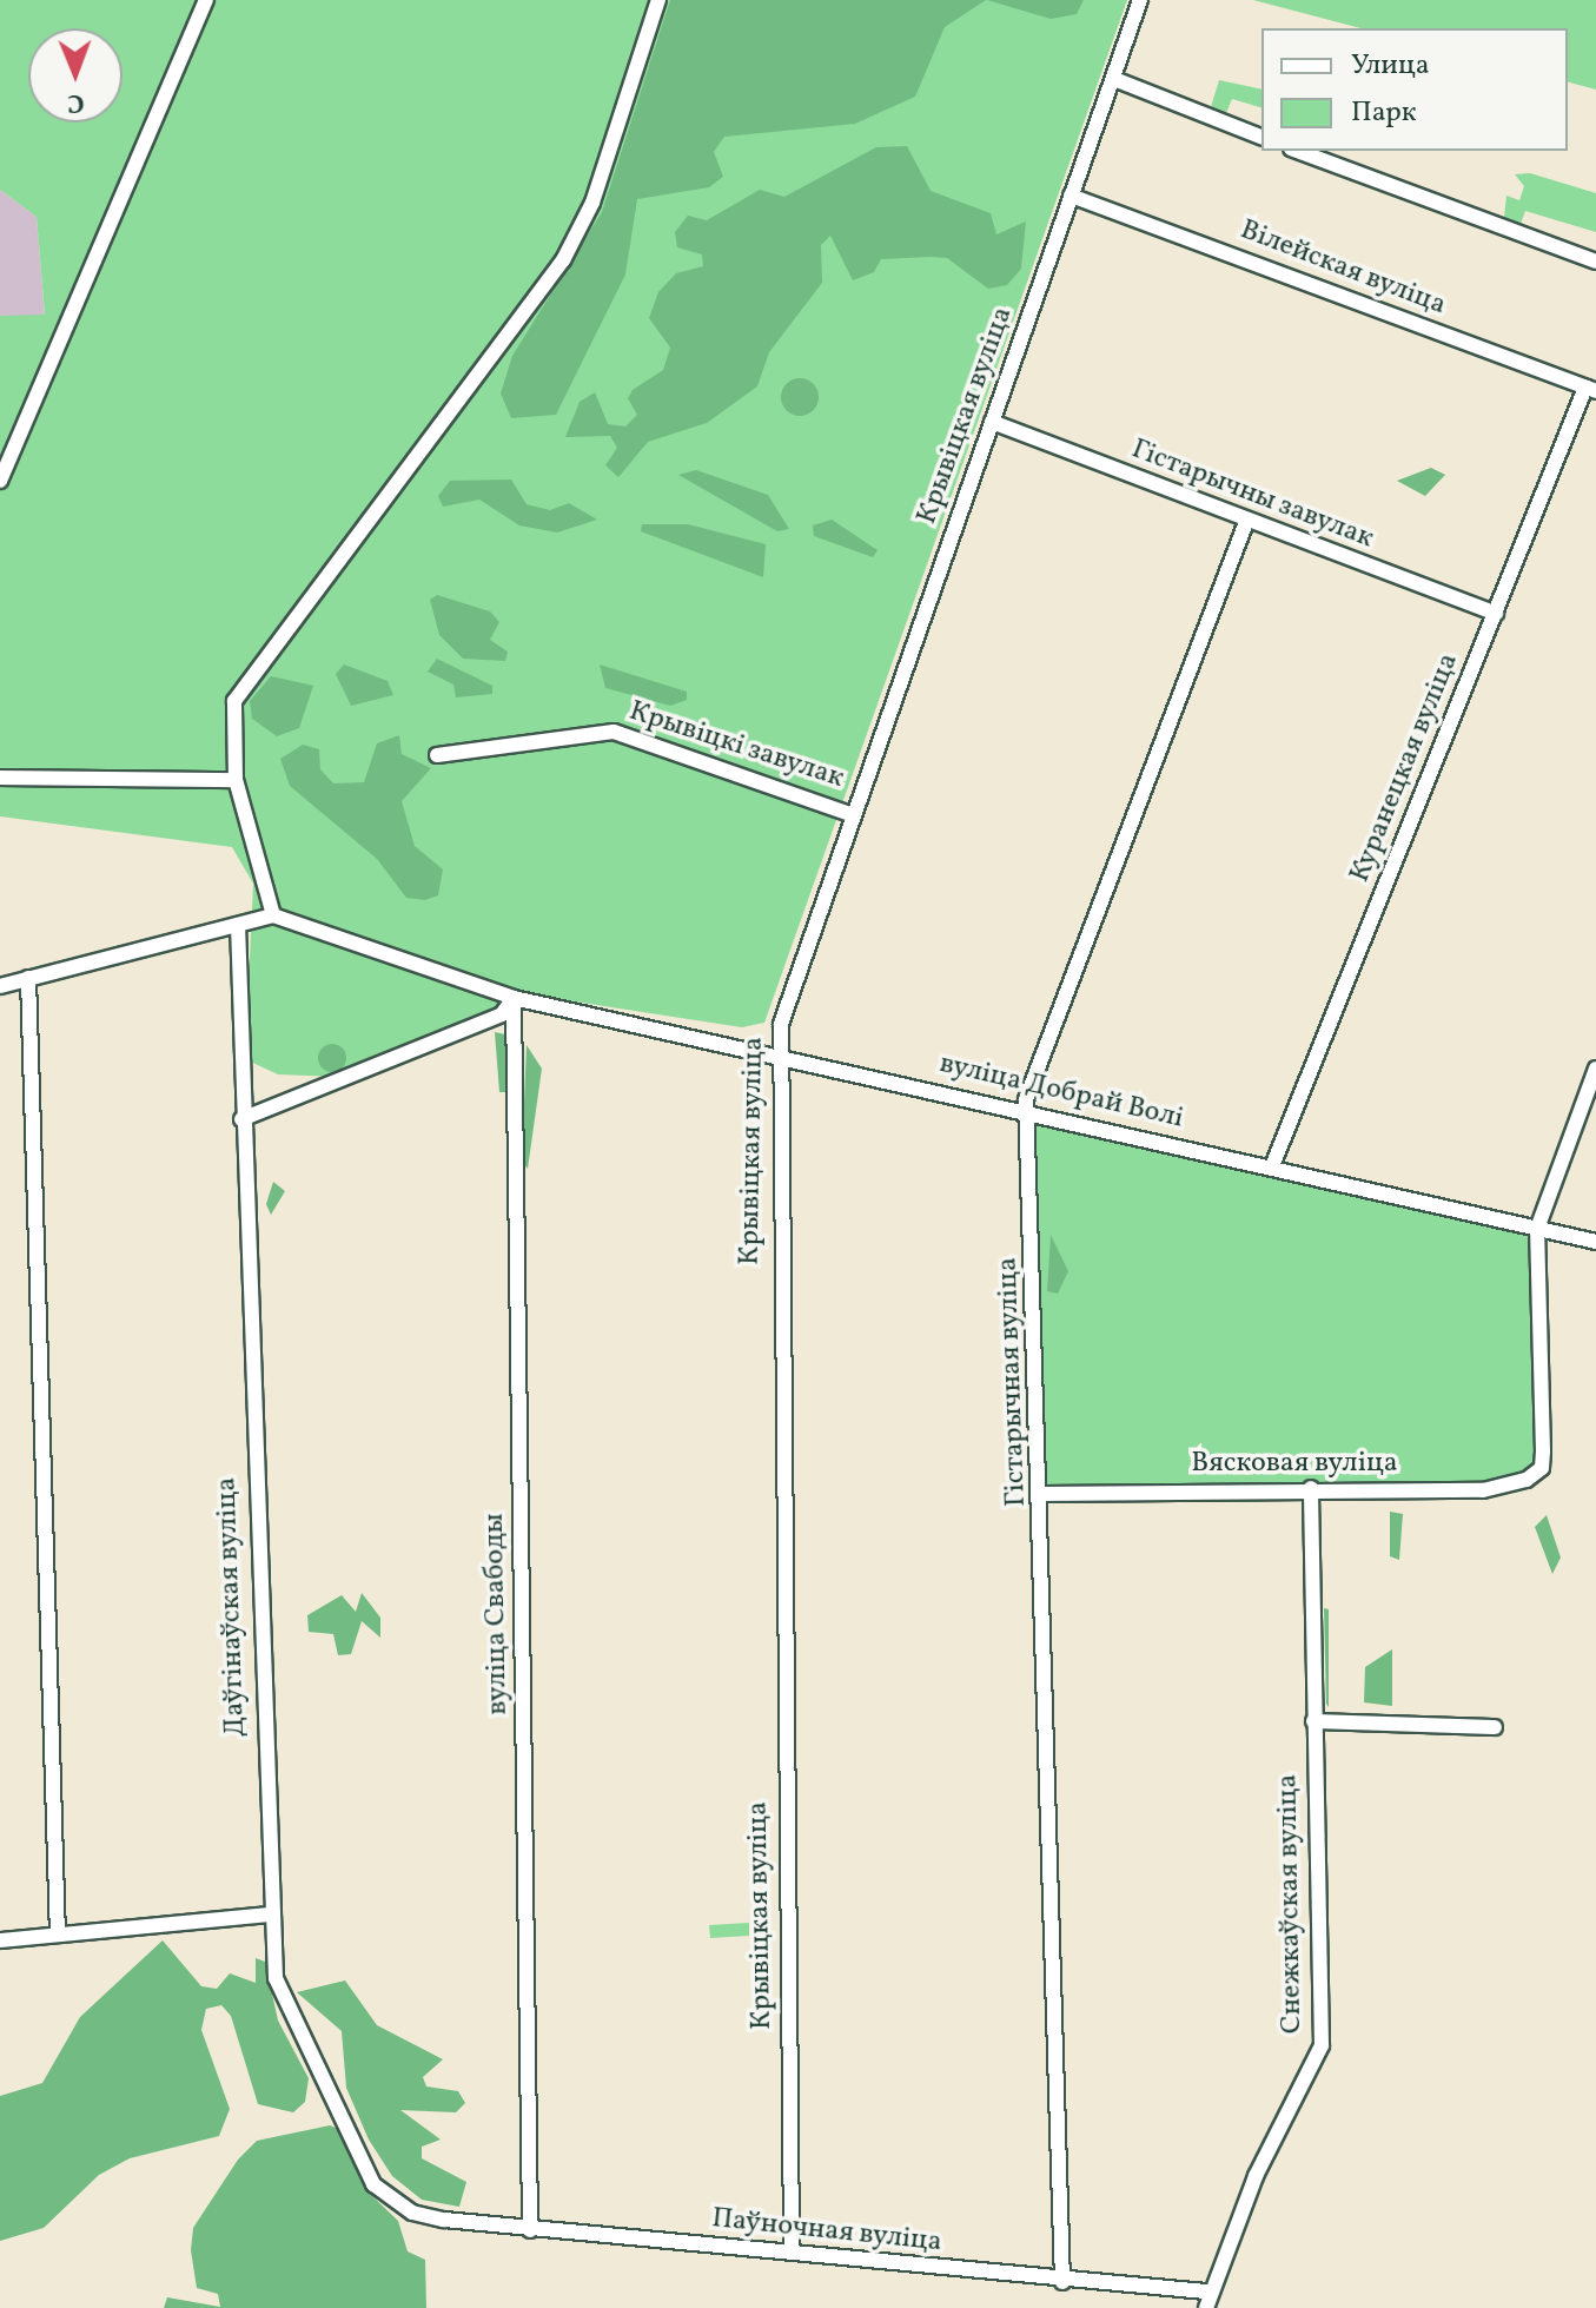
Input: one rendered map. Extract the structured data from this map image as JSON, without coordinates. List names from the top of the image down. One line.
{"streets":{"street":["Вілейская вуліца","Крывіцкая вуліца","Гістарычны завулак","Крывіцкі завулак","Куранецкая вуліца","вуліца Добрай Волі","Гістарычная вуліца","Вясковая вуліца","Даўгінаўская вуліца","вуліца Свабоды","Снежкаўская вуліца","Паўночная вуліца"]},"crossings":[["Вілейская вуліца","Крывіцкая вуліца"],["Вілейская вуліца","Куранецкая вуліца"],["Крывіцкая вуліца","Гістарычны завулак"],["Крывіцкая вуліца","Крывіцкі завулак"],["Крывіцкая вуліца","вуліца Добрай Волі"],["Крывіцкая вуліца","Паўночная вуліца"],["Гістарычны завулак","Куранецкая вуліца"],["Гістарычны завулак","Гістарычная вуліца"],["Куранецкая вуліца","вуліца Добрай Волі"],["вуліца Добрай Волі","Гістарычная вуліца"],["вуліца Добрай Волі","Вясковая вуліца"],["вуліца Добрай Волі","вуліца Свабоды"],["Гістарычная вуліца","Вясковая вуліца"],["Гістарычная вуліца","Паўночная вуліца"],["Вясковая вуліца","Снежкаўская вуліца"],["Даўгінаўская вуліца","Паўночная вуліца"],["вуліца Свабоды","Паўночная вуліца"],["Снежкаўская вуліца","Паўночная вуліца"]],"legend":["Улица","Парк"],"north":"bottom"}
